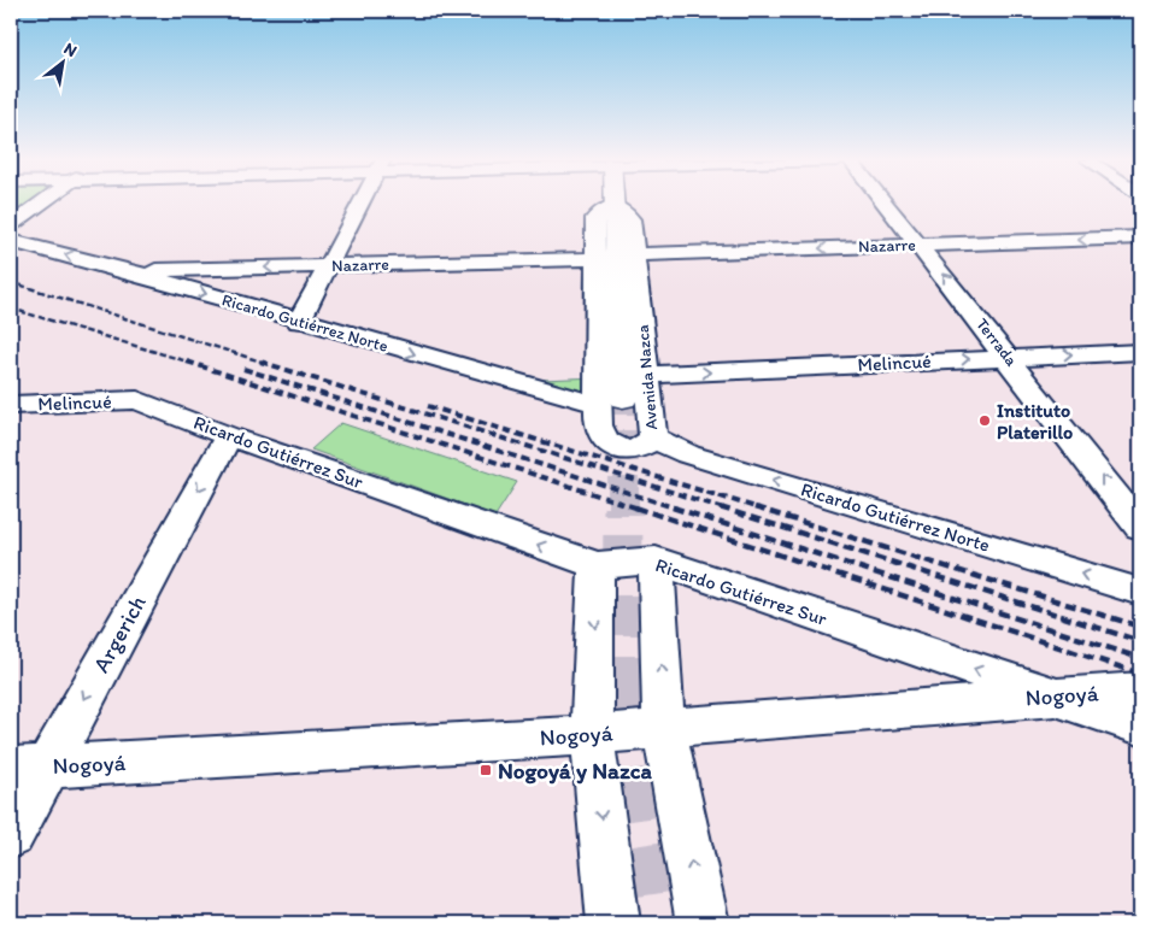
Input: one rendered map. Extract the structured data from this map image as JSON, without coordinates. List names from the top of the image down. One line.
{"streets":{"main road":["Avenida Nazca"],"street":["Nazarre","Ricardo Gutiérrez Norte","Terrada","Melincué","Ricardo Gutiérrez Sur","Argerich","Nogoyá"]},"crossings":[["Nazarre","Ricardo Gutiérrez Norte"],["Nazarre","Terrada"],["Nazarre","Avenida Nazca"],["Ricardo Gutiérrez Norte","Avenida Nazca"],["Terrada","Melincué"],["Melincué","Avenida Nazca"],["Melincué","Ricardo Gutiérrez Sur"],["Ricardo Gutiérrez Sur","Argerich"],["Ricardo Gutiérrez Sur","Nogoyá"],["Argerich","Nogoyá"]],"one_way":["Nazarre","Terrada","Melincué","Ricardo Gutiérrez Sur","Argerich"],"places":{"other":["Instituto Platerillo"],"transit":["Nogoyá y Nazca"]},"north":"top right"}
